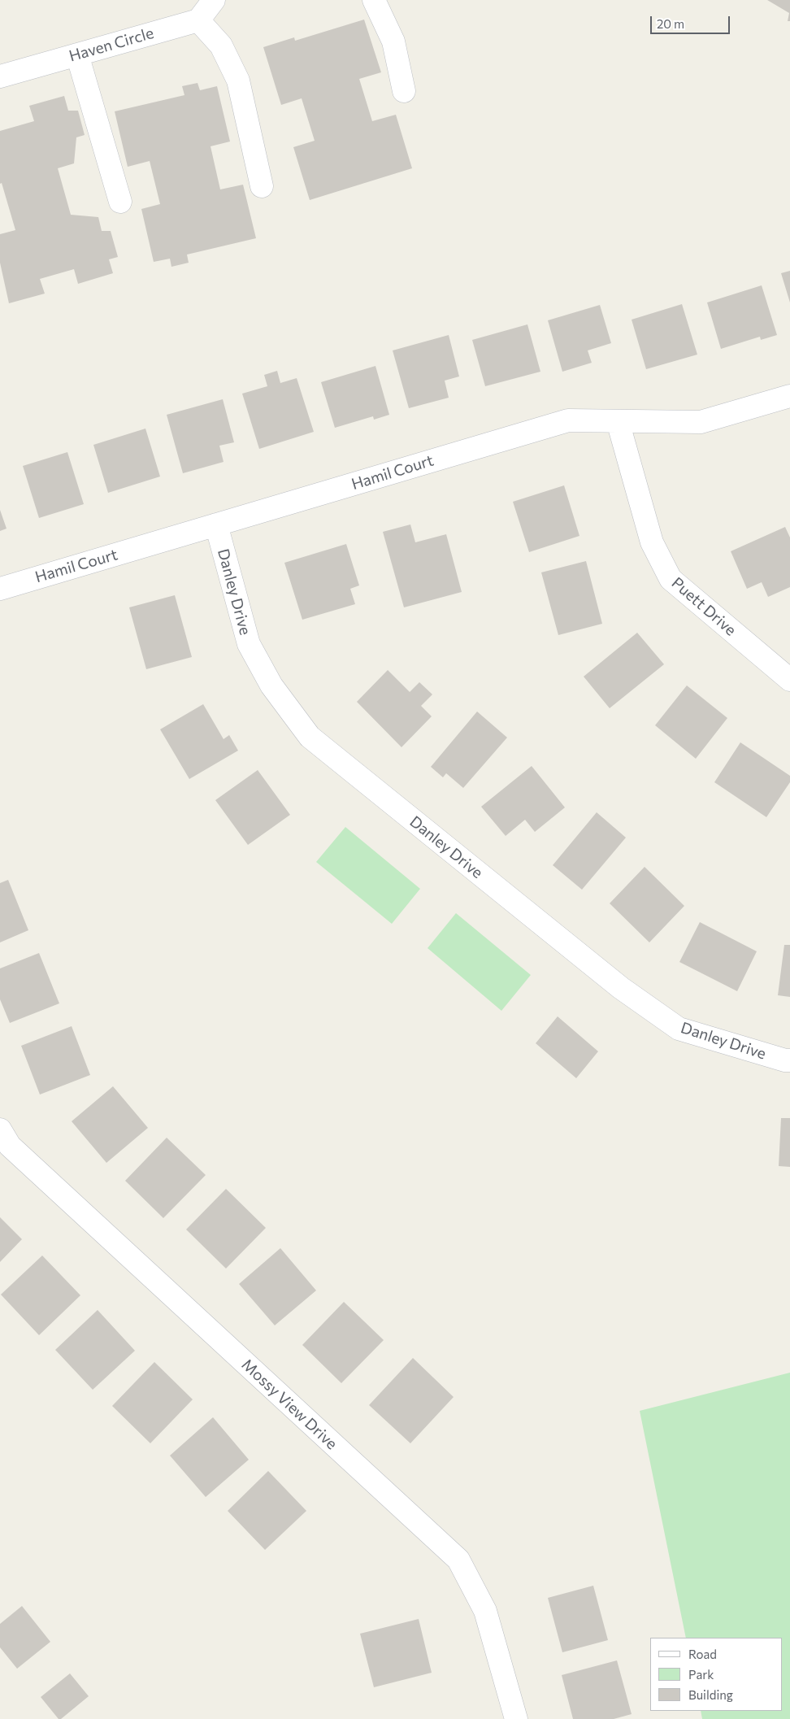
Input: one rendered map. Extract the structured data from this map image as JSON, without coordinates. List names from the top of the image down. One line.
{"streets":{"street":["Haven Circle","Hamil Court","Danley Drive","Puett Drive","Mossy View Drive"]},"crossings":[["Hamil Court","Danley Drive"],["Hamil Court","Puett Drive"]],"legend":["Road","Park","Building"],"scale_bar":"20 m"}
